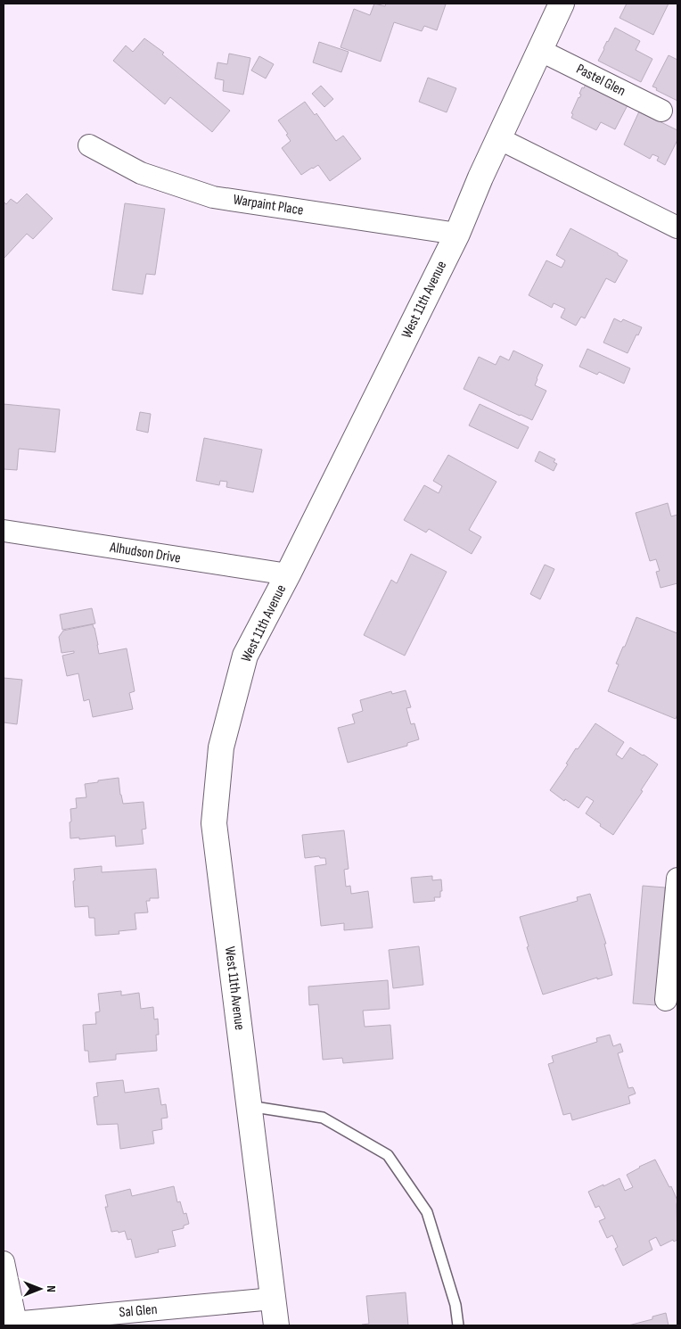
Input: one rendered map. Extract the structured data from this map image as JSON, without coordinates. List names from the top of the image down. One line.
{"streets":{"street":["Pastel Glen","Warpaint Place","West 11th Avenue","Alhudson Drive","Sal Glen"]},"crossings":[["Pastel Glen","West 11th Avenue"],["Warpaint Place","West 11th Avenue"],["West 11th Avenue","Alhudson Drive"],["West 11th Avenue","Sal Glen"]],"north":"right"}
